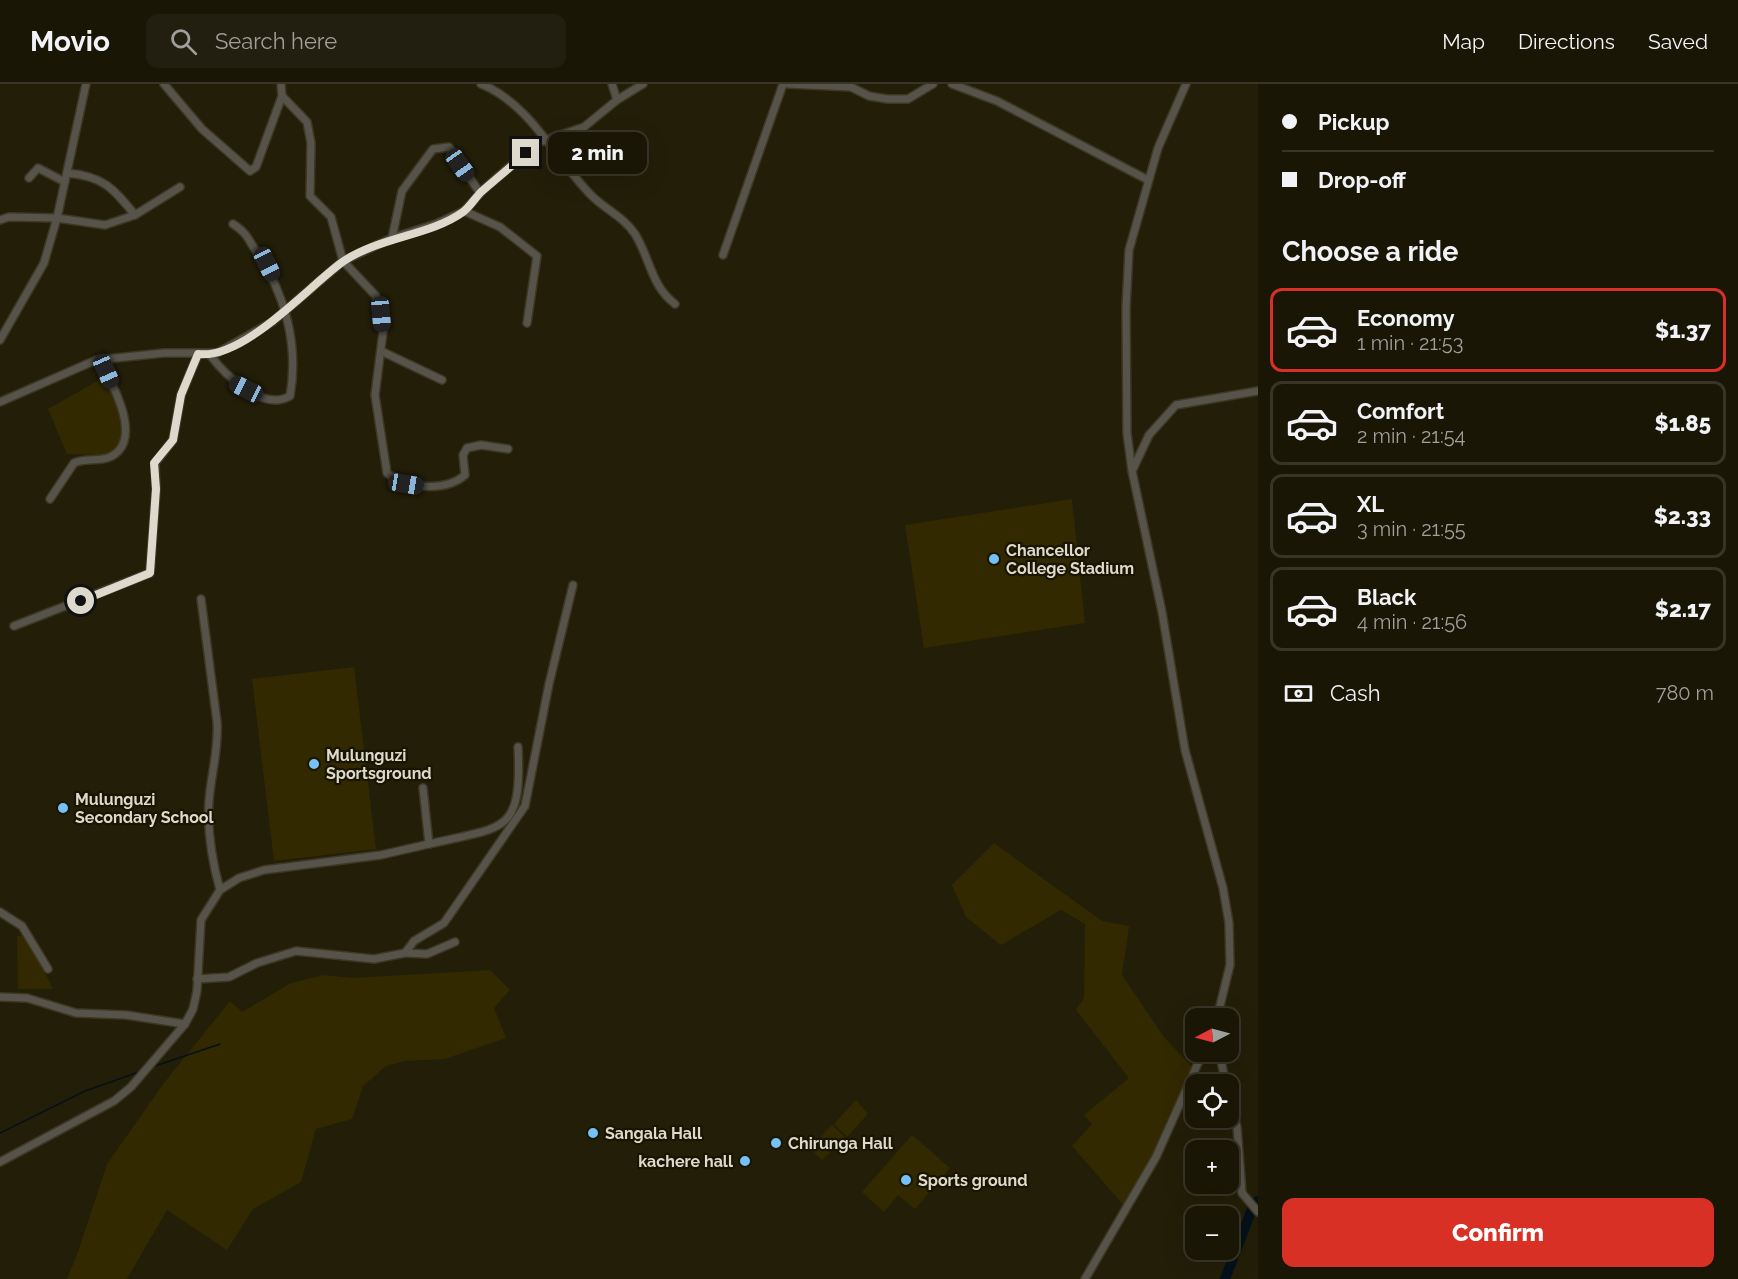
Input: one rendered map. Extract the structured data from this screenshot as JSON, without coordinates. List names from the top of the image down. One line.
{"places":["Chancellor College Stadium","Mulunguzi Sportsground","Mulunguzi Secondary School","Sangala Hall","Chirunga Hall","kachere hall","Sports ground"],"north":"left","page":{"header":"Movio","search":"Search here","nav":["Map","Directions","Saved"],"banner":["Pickup","Drop-off"],"bubble":"2 min","heading":"Choose a ride","list":[{"name":"Economy","note":"1 min · 21:53","value":"$1.37"},{"name":"Comfort","note":"2 min · 21:54","value":"$1.85"},{"name":"XL","note":"3 min · 21:55","value":"$2.33"},{"name":"Black","note":"4 min · 21:56","value":"$2.17"}],"pay":["Cash","780 m"],"map_buttons":["+","−"],"buttons":"Confirm"}}
